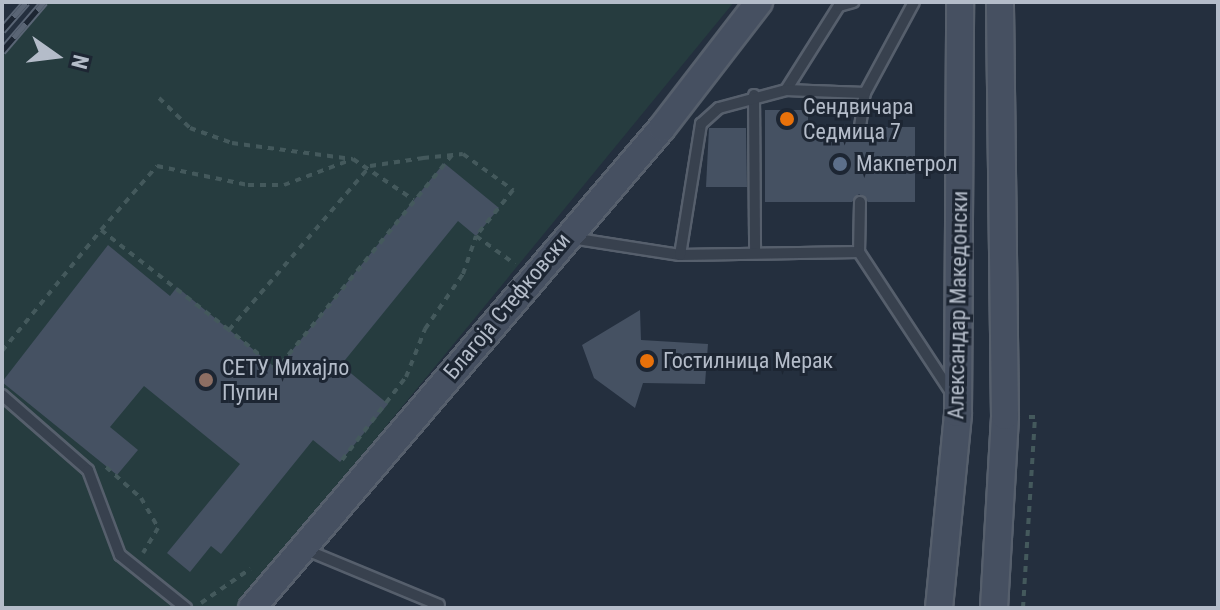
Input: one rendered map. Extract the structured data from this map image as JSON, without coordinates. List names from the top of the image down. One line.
{"streets":{"street":["Александар Македонски","Благоја Стефковски"]},"places":["Сендвичара Седмица 7","Макпетрол","Гостилница Мерак","СЕТУ Михајло Пупин"],"north":"right"}
